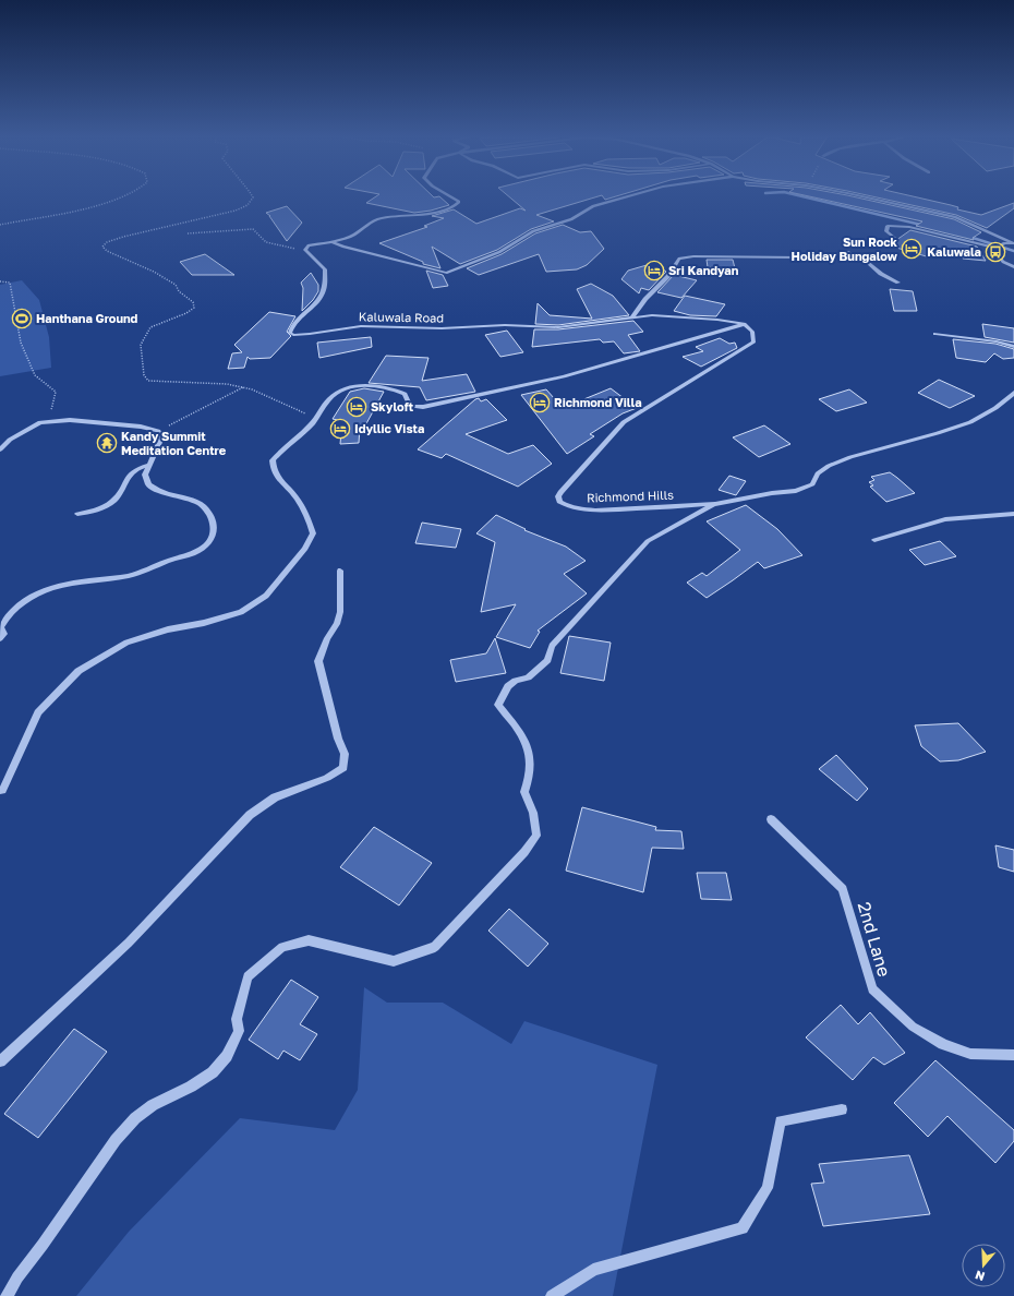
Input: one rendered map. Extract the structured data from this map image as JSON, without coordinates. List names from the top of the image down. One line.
{"streets":{"street":["Kaluwala Road","Richmond Hills","2nd Lane"]},"places":{"hotel":["Sun Rock Holiday Bungalow","Sri Kandyan","Richmond Villa","Skyloft","Idyllic Vista"],"bus stop":["Kaluwala"],"sports":["Hanthana Ground"],"temple":["Kandy Summit Meditation Centre"]},"north":"bottom"}
